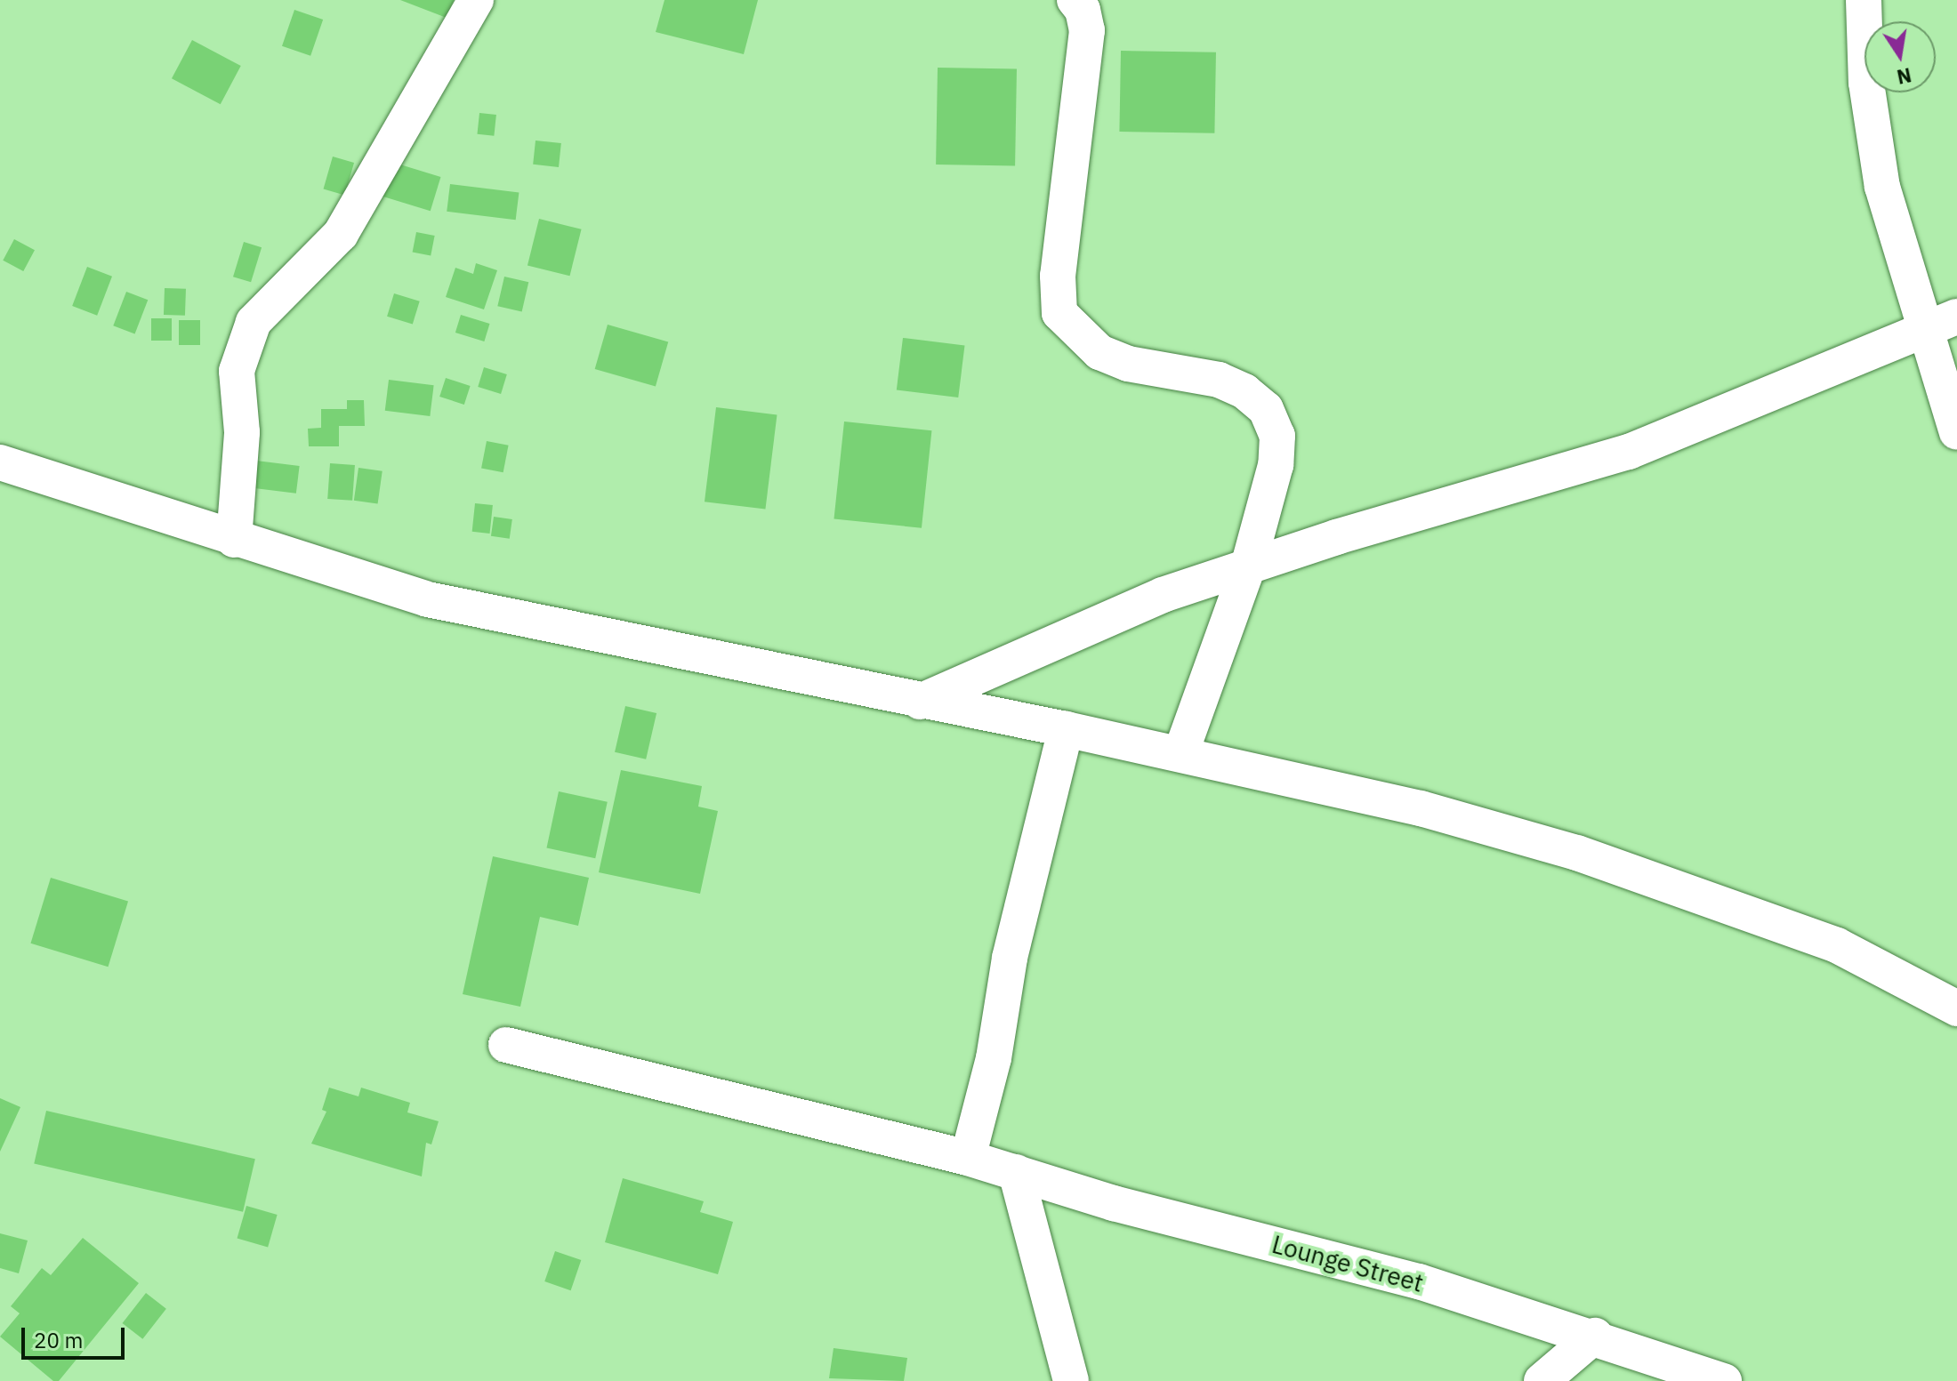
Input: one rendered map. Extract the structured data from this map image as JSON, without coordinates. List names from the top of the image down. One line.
{"streets":{"street":["Lounge Street"]},"scale_bar":"20 m","north":"bottom"}
